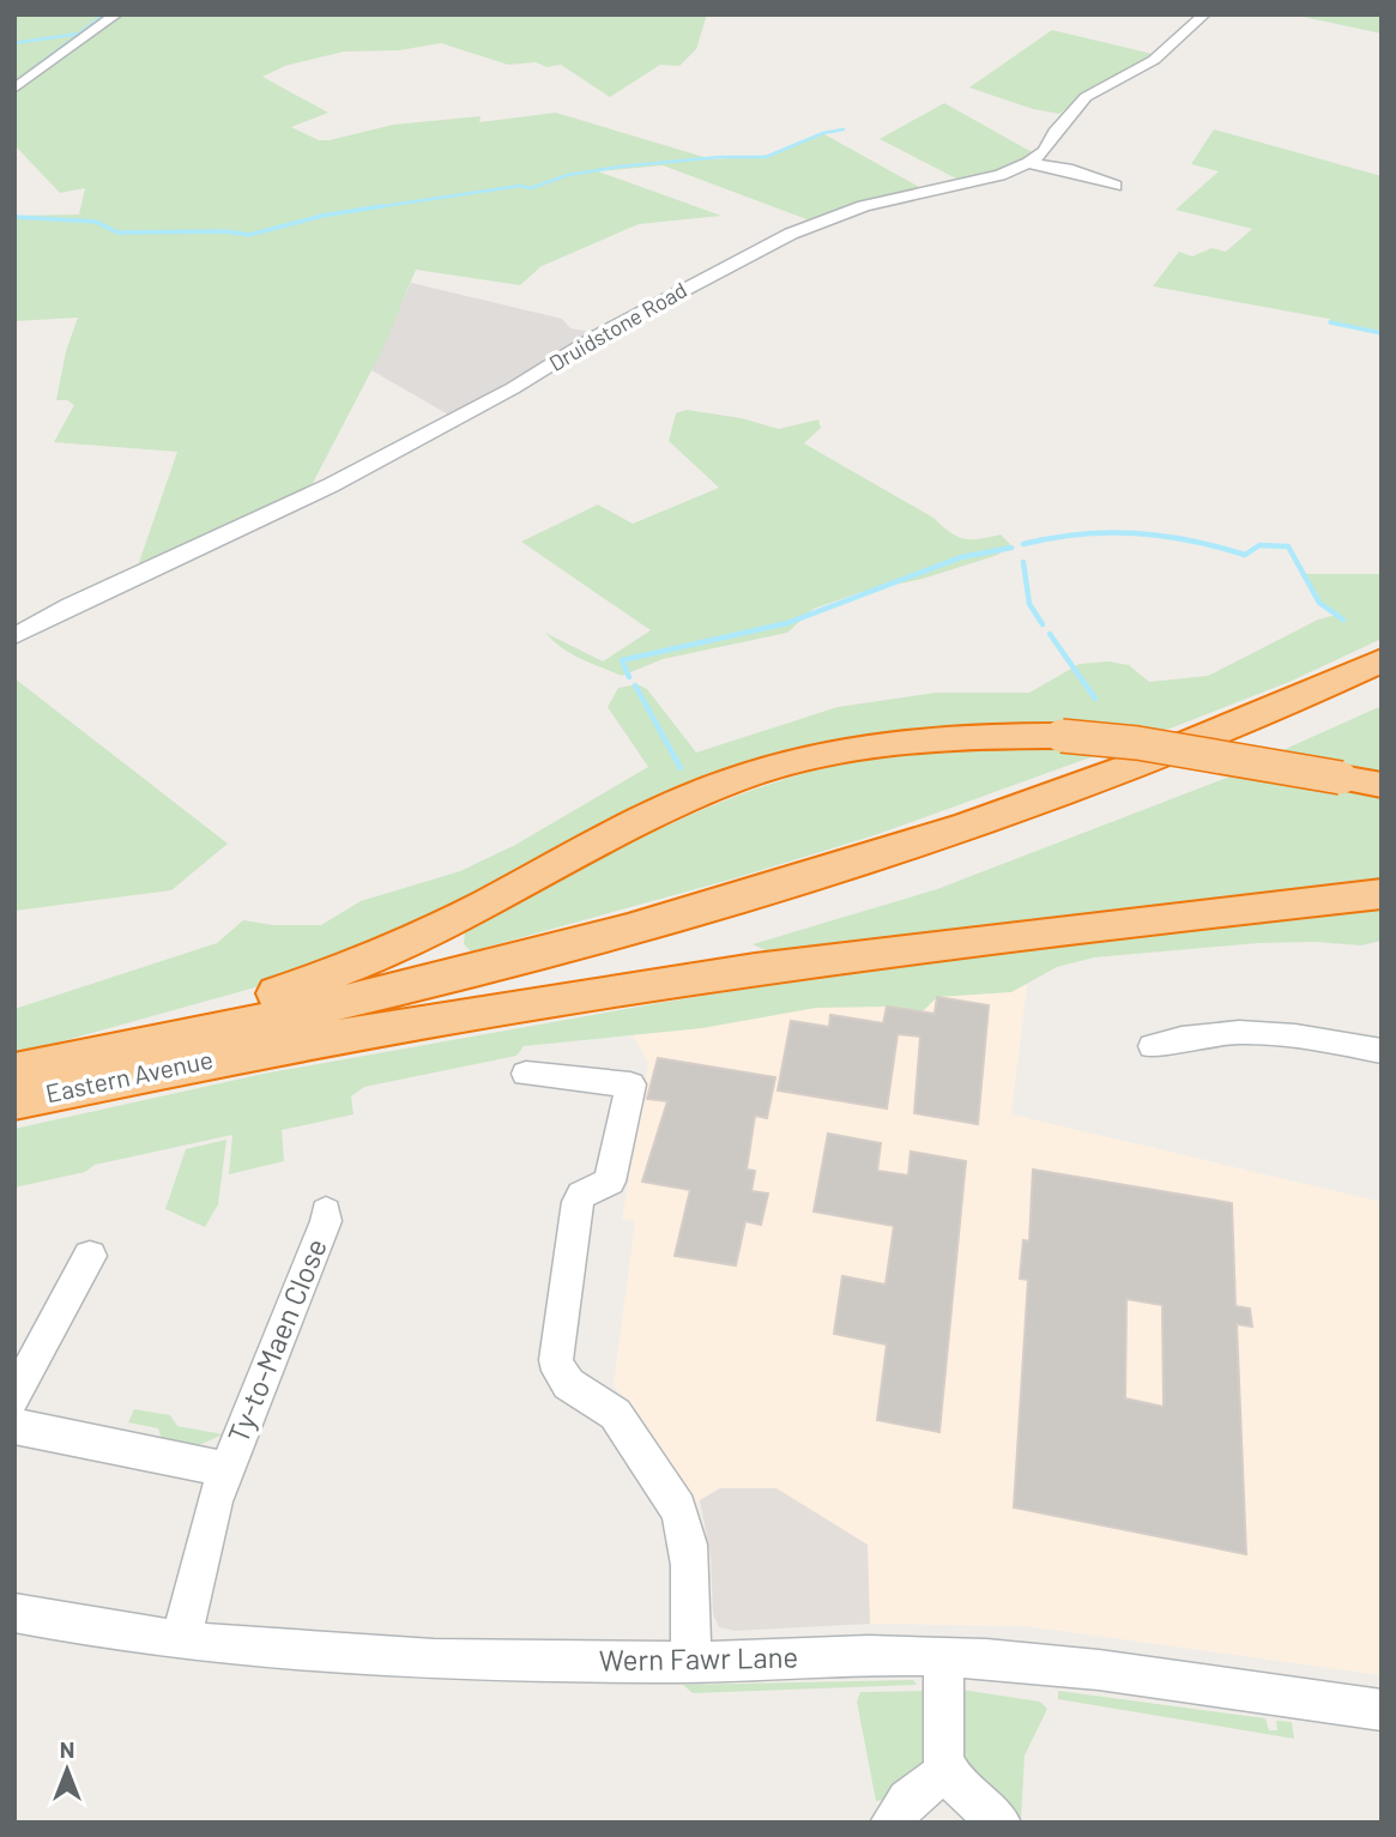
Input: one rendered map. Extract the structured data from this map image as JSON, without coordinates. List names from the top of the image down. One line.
{"streets":{"highway":["Eastern Avenue"],"street":["Druidstone Road","Ty-to-Maen Close","Wern Fawr Lane"]},"crossings":[["Ty-to-Maen Close","Wern Fawr Lane"]],"north":"top"}
